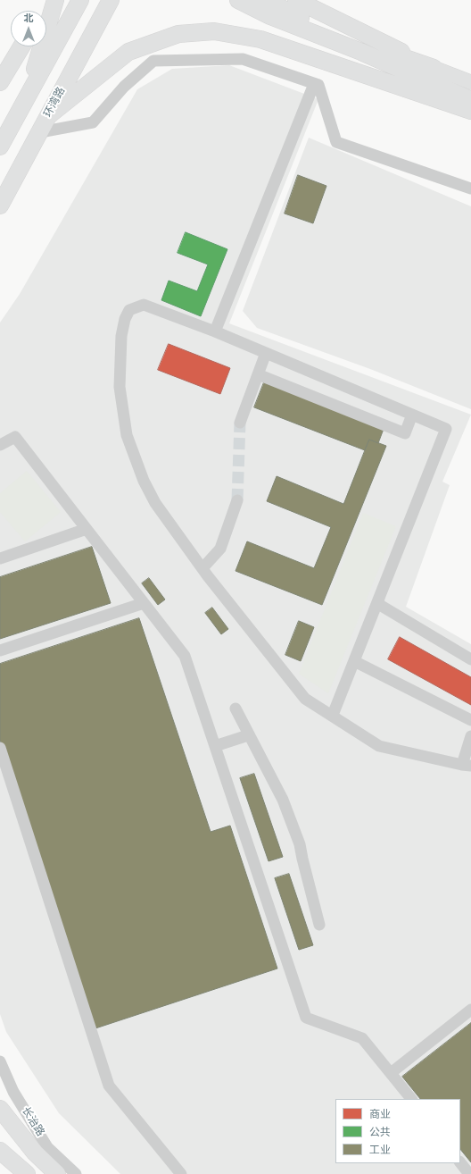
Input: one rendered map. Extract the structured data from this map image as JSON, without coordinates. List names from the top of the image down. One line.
{"streets":{"highway":["环湾路"],"street":["长治路"]},"legend":["商业","公共","工业"],"north":"top"}
